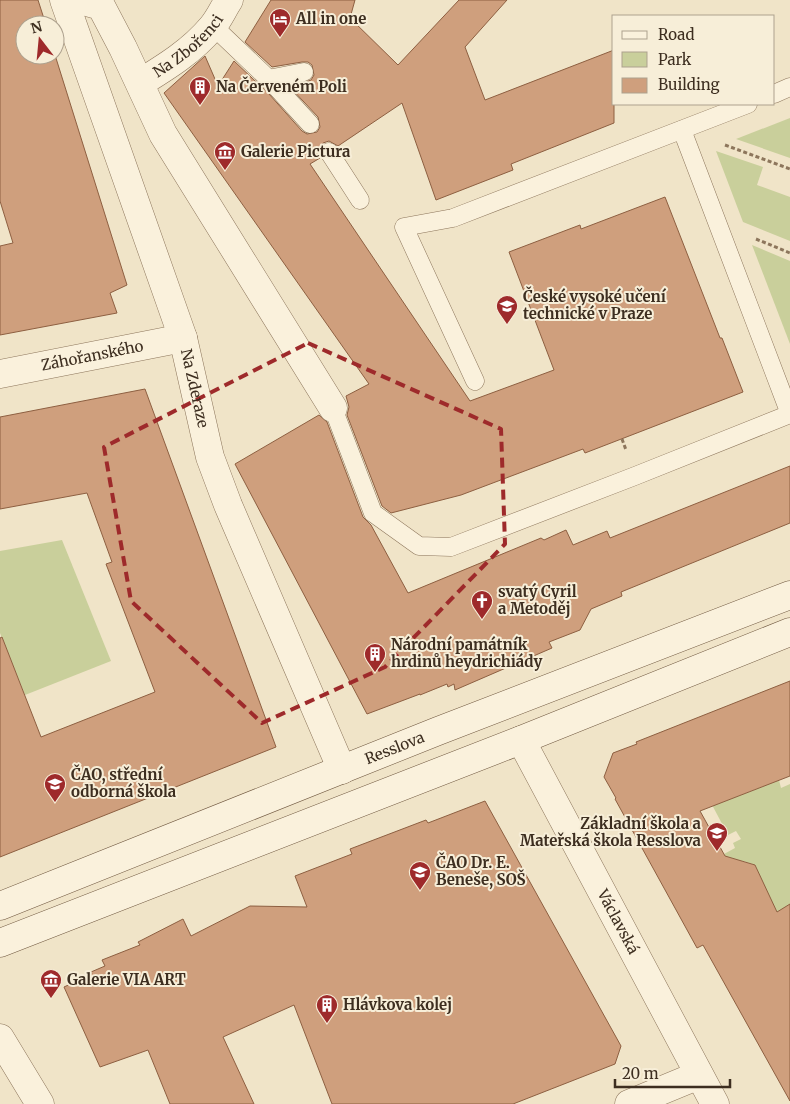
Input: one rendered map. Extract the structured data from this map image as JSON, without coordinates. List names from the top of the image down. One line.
{"streets":{"street":["Na Zbořenci","Záhořanského","Na Zderaze","Resslova","Václavská"]},"crossings":[["Záhořanského","Na Zderaze"],["Na Zderaze","Resslova"]],"places":{"hotel":["All in one"],"building":["Na Červeném Poli","Národní památník hrdinů heydrichiády","Hlávkova kolej"],"museum":["Galerie Pictura","Galerie VIA ART"],"school or university":["České vysoké učení technické v Praze","ČAO, střední odborná škola","Základní škola a Mateřská škola Resslova","ČAO Dr. E. Beneše, SOŠ"],"church":["svatý Cyril a Metoděj"]},"legend":["Road","Park","Building"],"scale_bar":"20 m","north":"top"}
